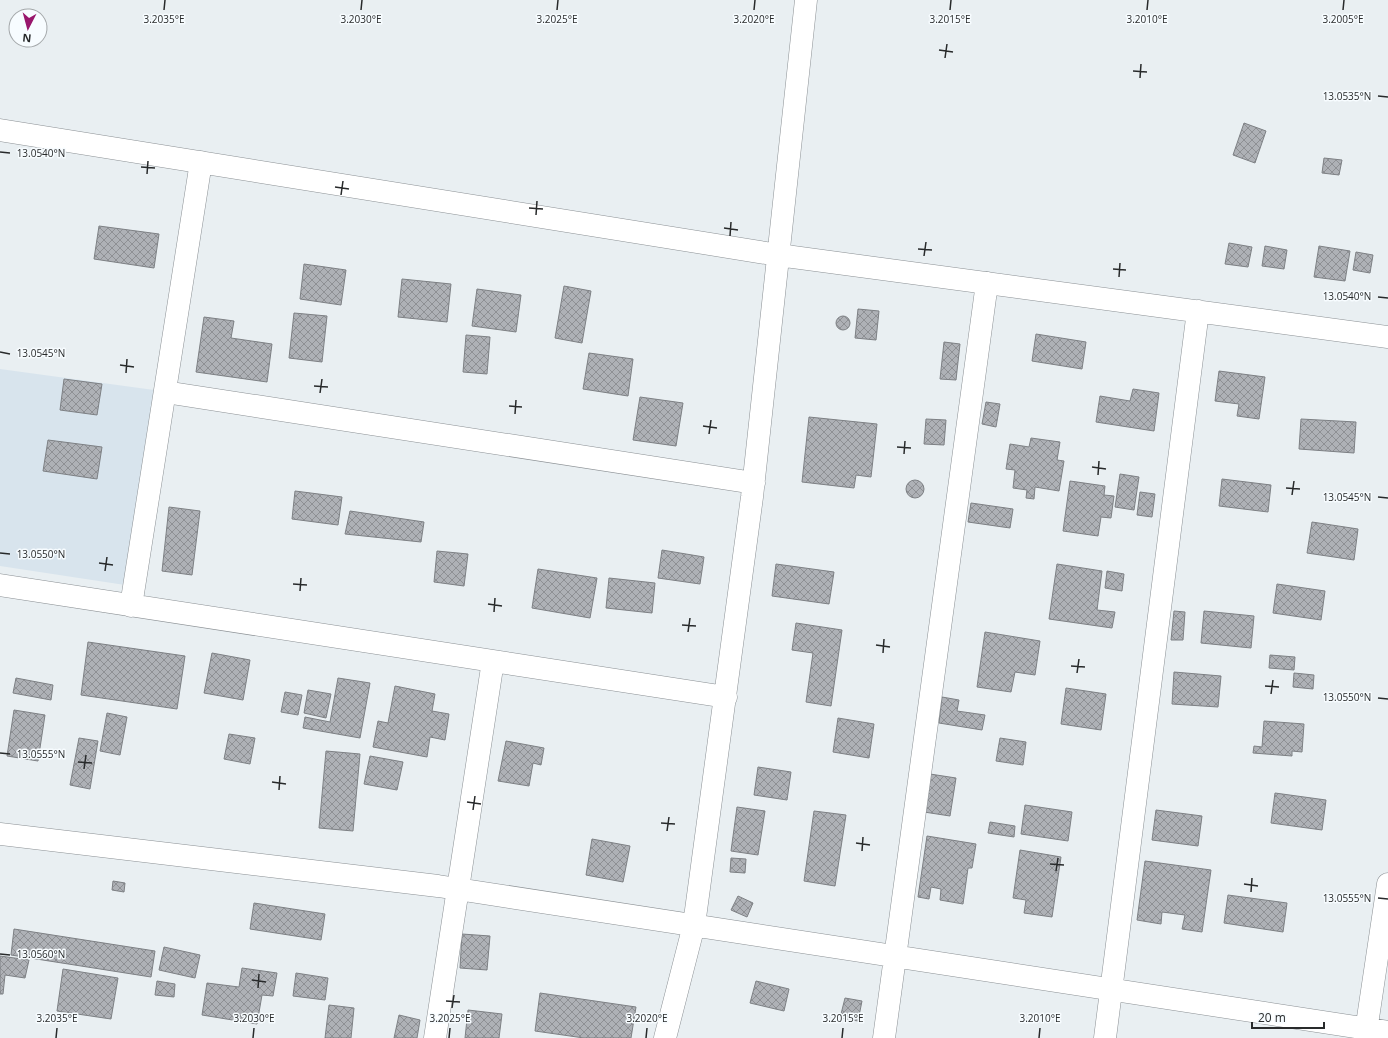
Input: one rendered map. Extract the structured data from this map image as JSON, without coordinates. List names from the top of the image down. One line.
{"scale_bar":"20 m","north":"bottom","coordinates":["3.2035°E","3.2030°E","3.2025°E","3.2020°E","3.2015°E","3.2010°E","3.2005°E","13.0535°N","13.0540°N","13.0545°N","13.0550°N","13.0555°N","13.0560°N"]}
